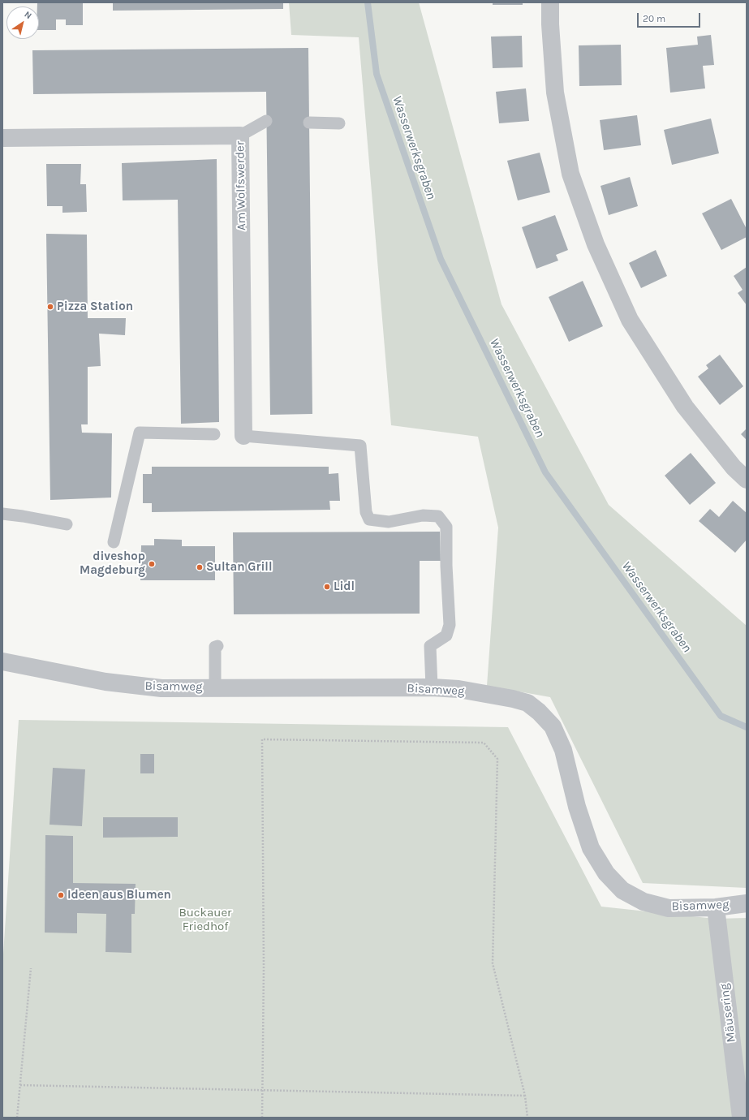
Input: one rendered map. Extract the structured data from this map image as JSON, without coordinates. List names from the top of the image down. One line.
{"streets":{"street":["Am Wolfswerder","Bisamweg","Mäusering"]},"crossings":[["Bisamweg","Mäusering"]],"water":["Wasserwerksgraben"],"parks":["Buckauer Friedhof"],"places":["Pizza Station","diveshop Magdeburg","Sultan Grill","Lidl","Ideen aus Blumen"],"scale_bar":"20 m","north":"top right"}
